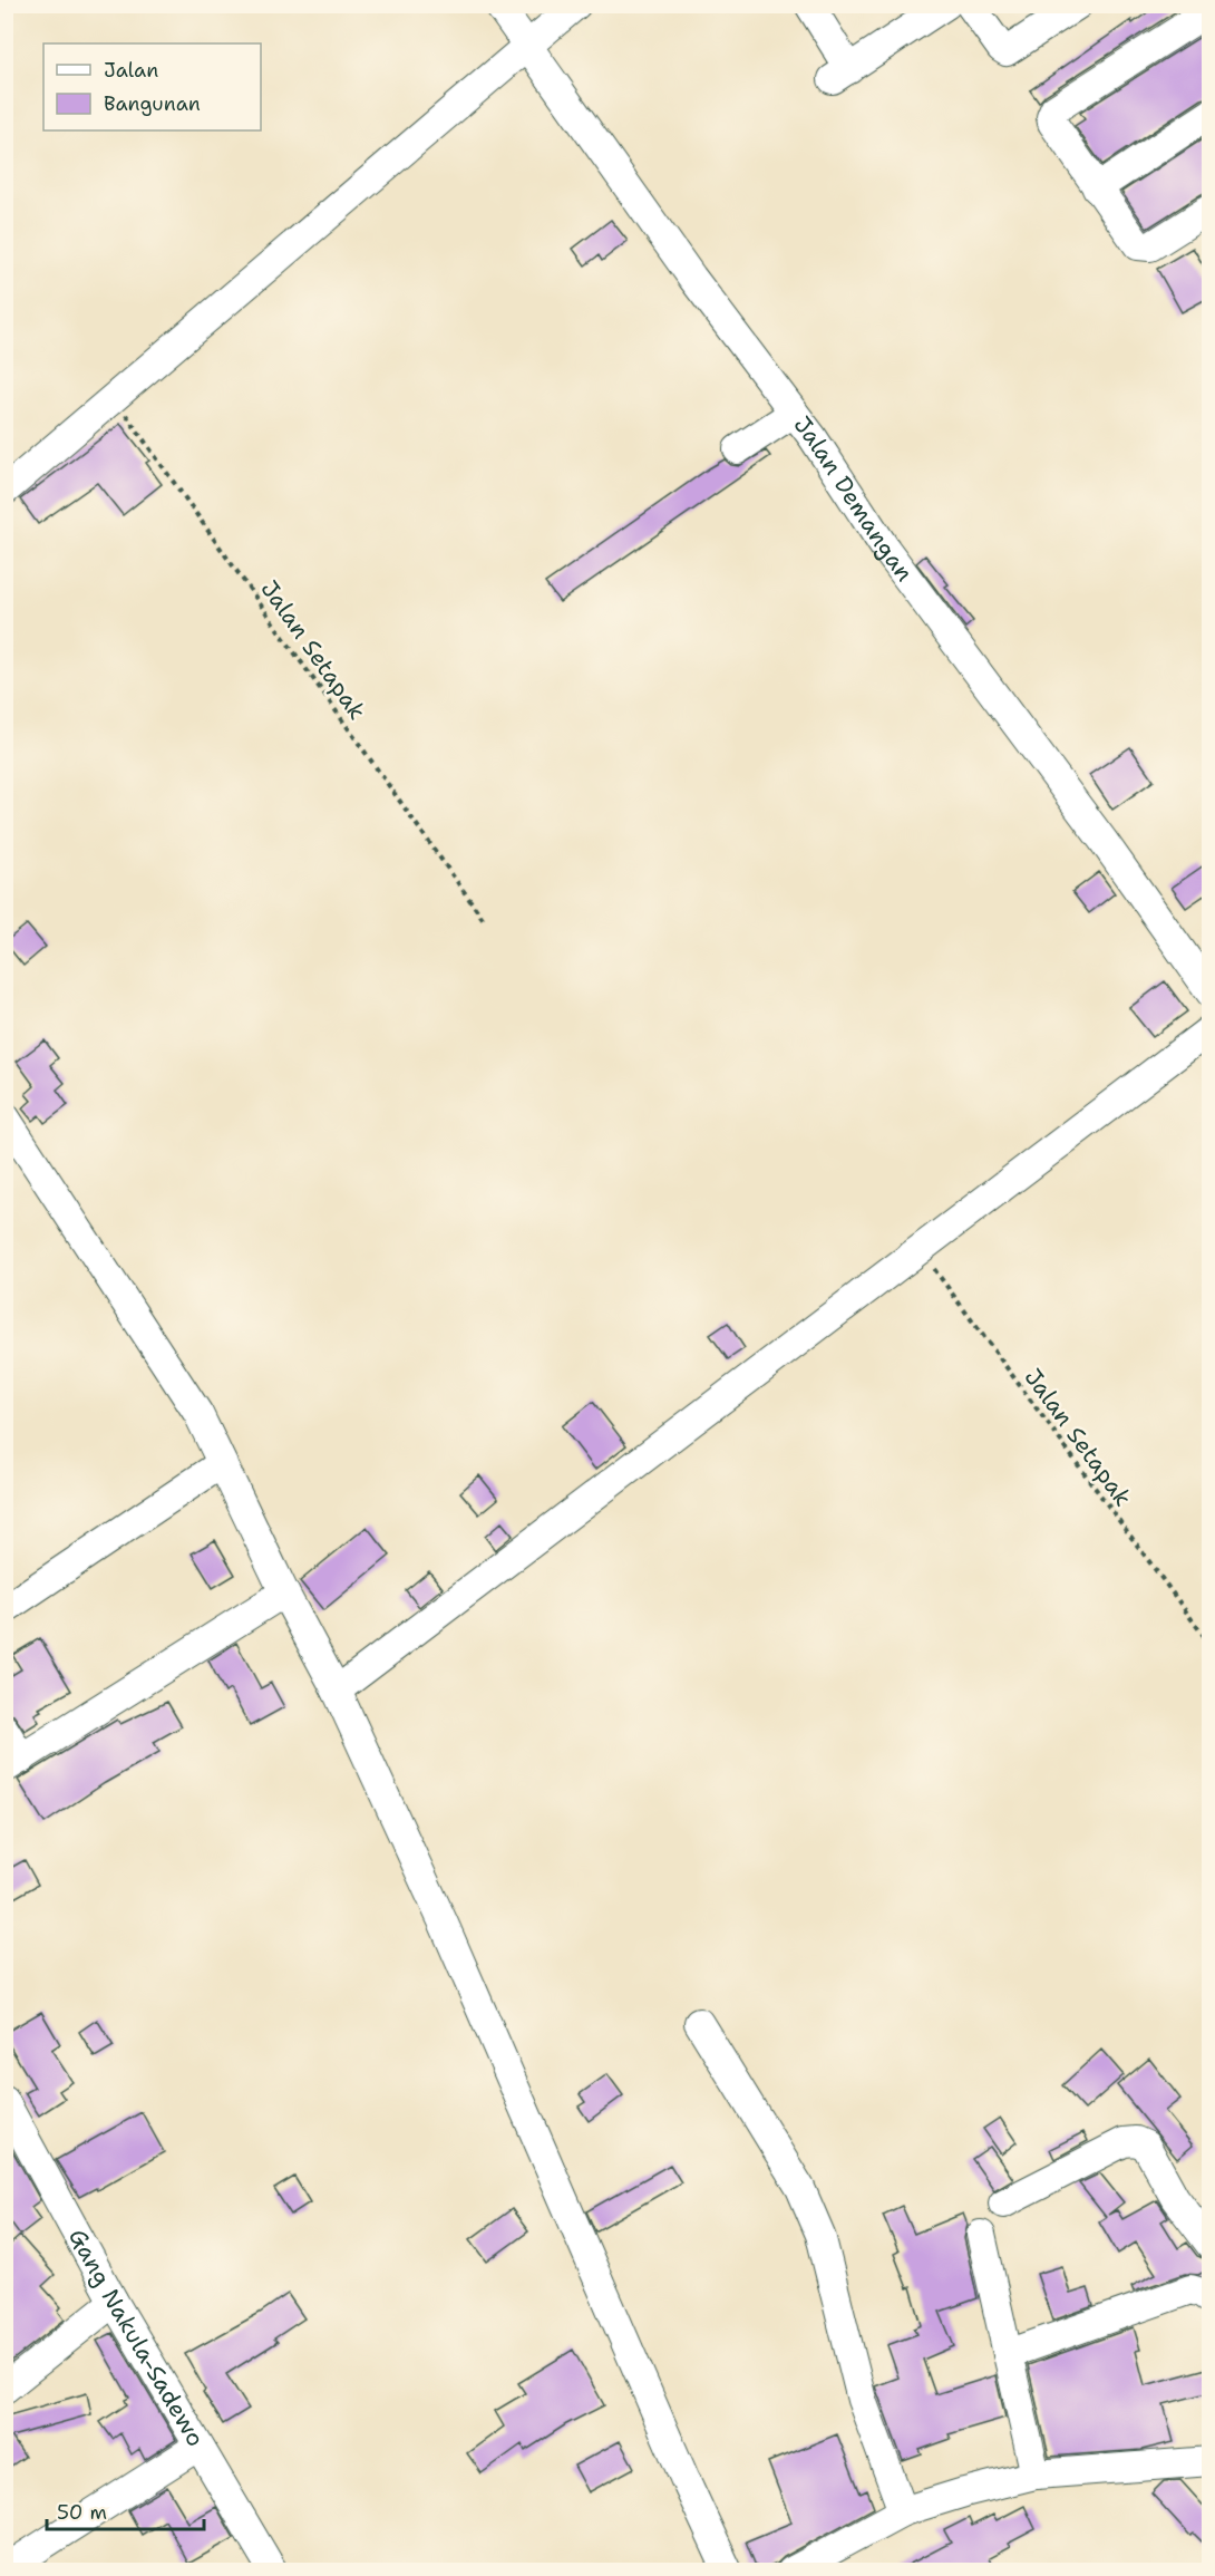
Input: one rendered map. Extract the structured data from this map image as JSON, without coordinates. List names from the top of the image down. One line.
{"streets":{"street":["Jalan Demangan","Gang Nakula-Sadewo"],"path":["Jalan Setapak"]},"legend":["Jalan","Bangunan"],"scale_bar":"50 m"}
